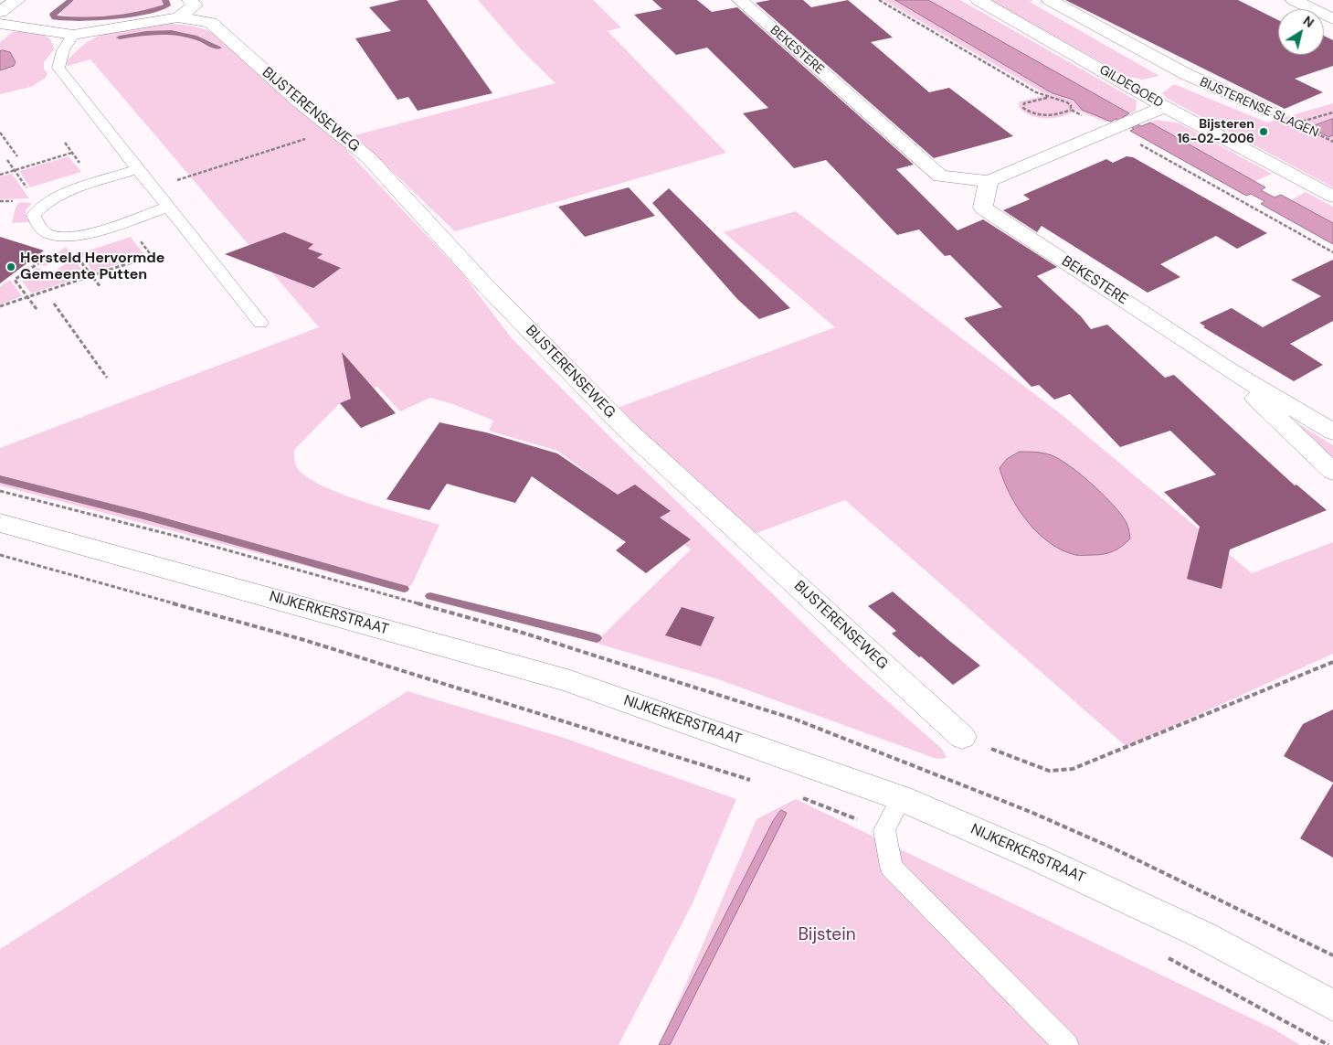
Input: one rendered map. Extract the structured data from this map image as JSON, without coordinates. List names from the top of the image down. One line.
{"streets":{"street":["BEKESTERE","GILDEGOED","BIJSTERENSE SLAGEN","BIJSTERENSEWEG","NIJKERKERSTRAAT"]},"crossings":[["BEKESTERE","GILDEGOED"],["GILDEGOED","BIJSTERENSE SLAGEN"]],"parks":["Bijstein"],"places":["Bijsteren 16-02-2006","Hersteld Hervormde Gemeente Putten"],"north":"top right"}
